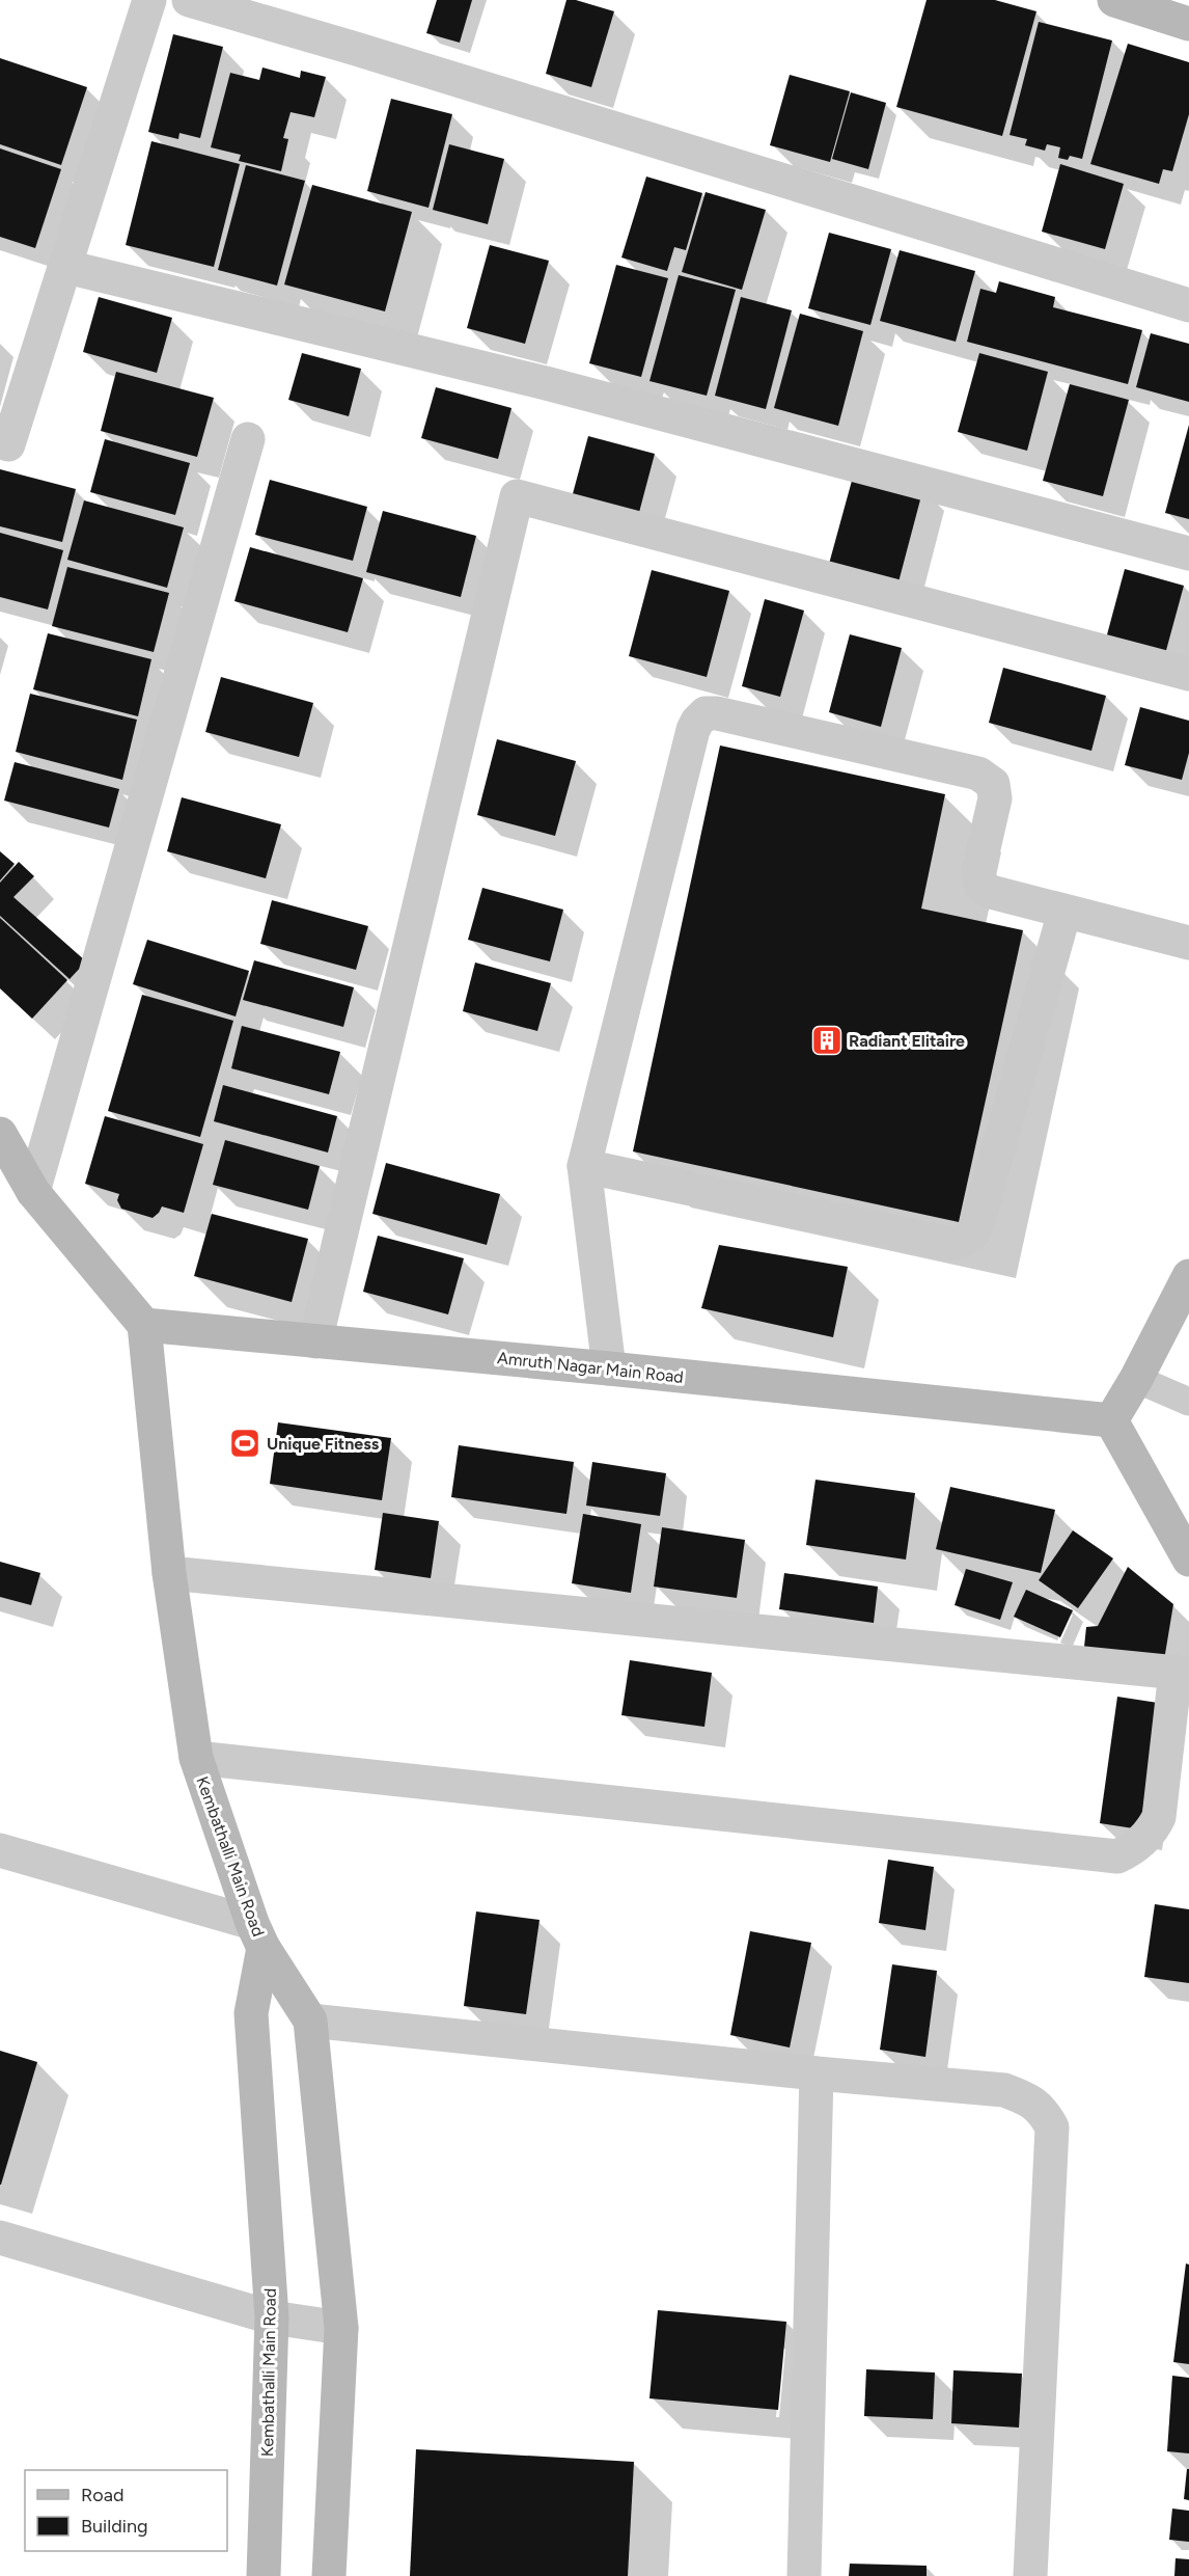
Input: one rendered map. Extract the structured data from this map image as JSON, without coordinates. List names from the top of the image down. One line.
{"streets":{"street":["Amruth Nagar Main Road","Kembathalli Main Road"]},"crossings":[["Amruth Nagar Main Road","Kembathalli Main Road"]],"places":{"building":["Radiant Elitaire"],"sports":["Unique Fitness"]},"legend":["Road","Building"]}
